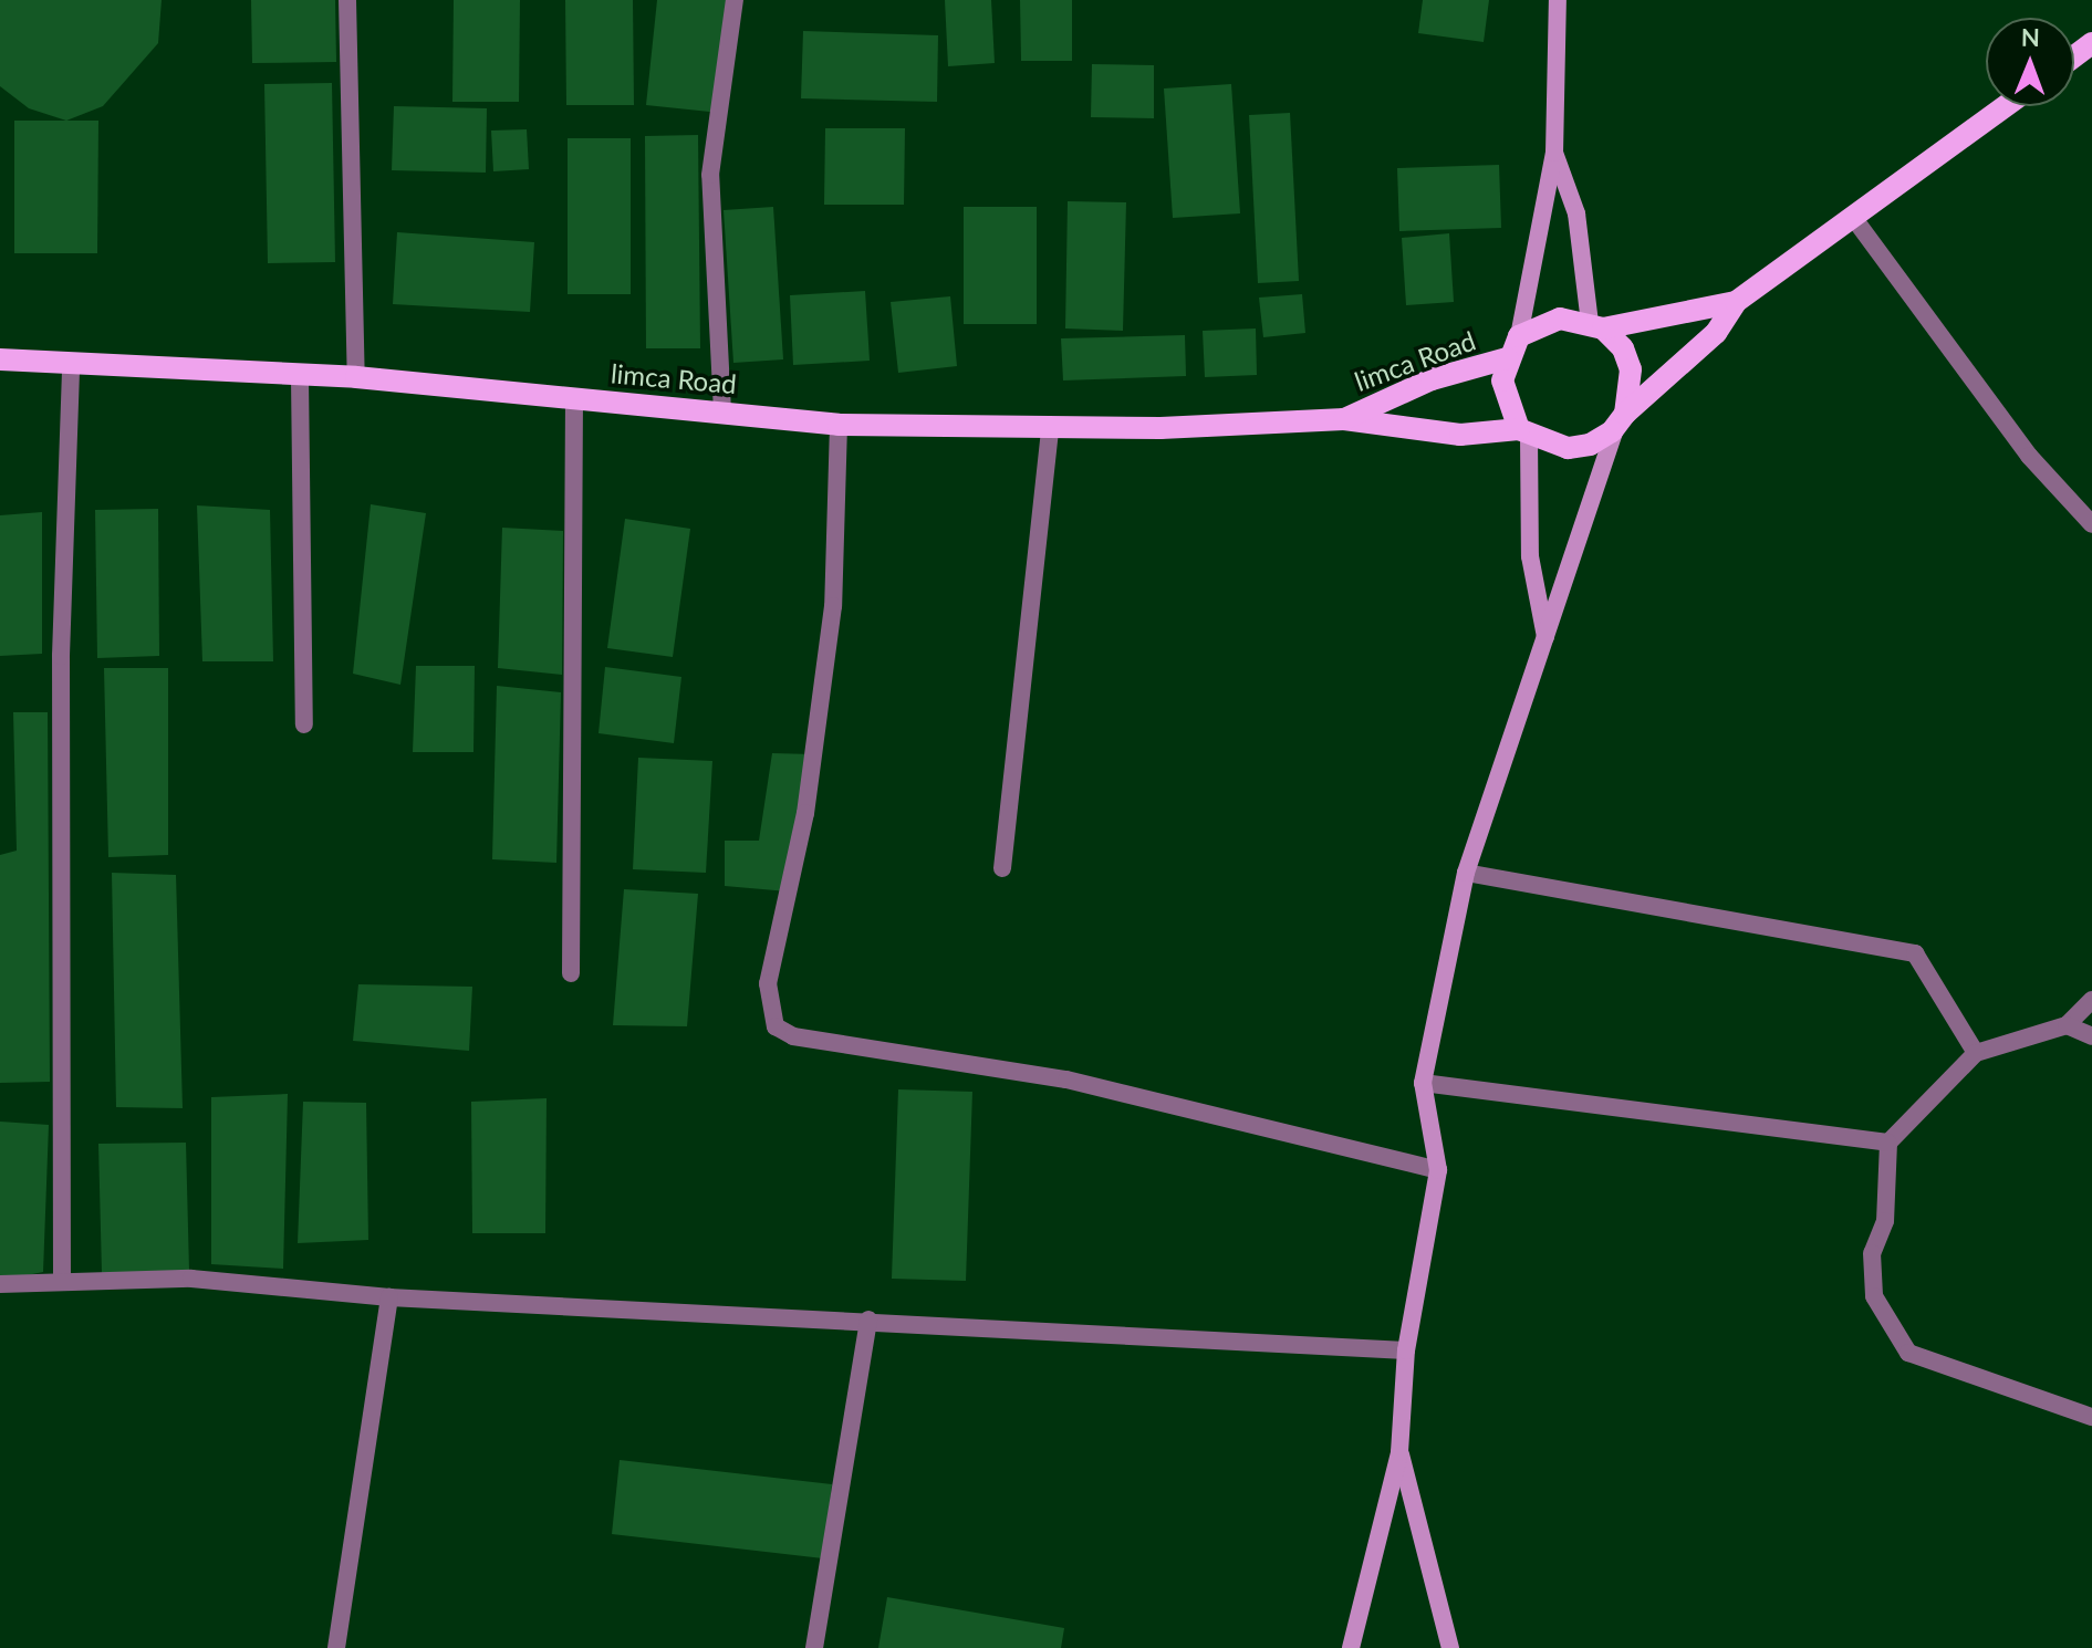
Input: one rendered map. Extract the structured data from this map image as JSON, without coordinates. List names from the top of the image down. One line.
{"streets":{"main road":["limca Road"]},"north":"top"}
